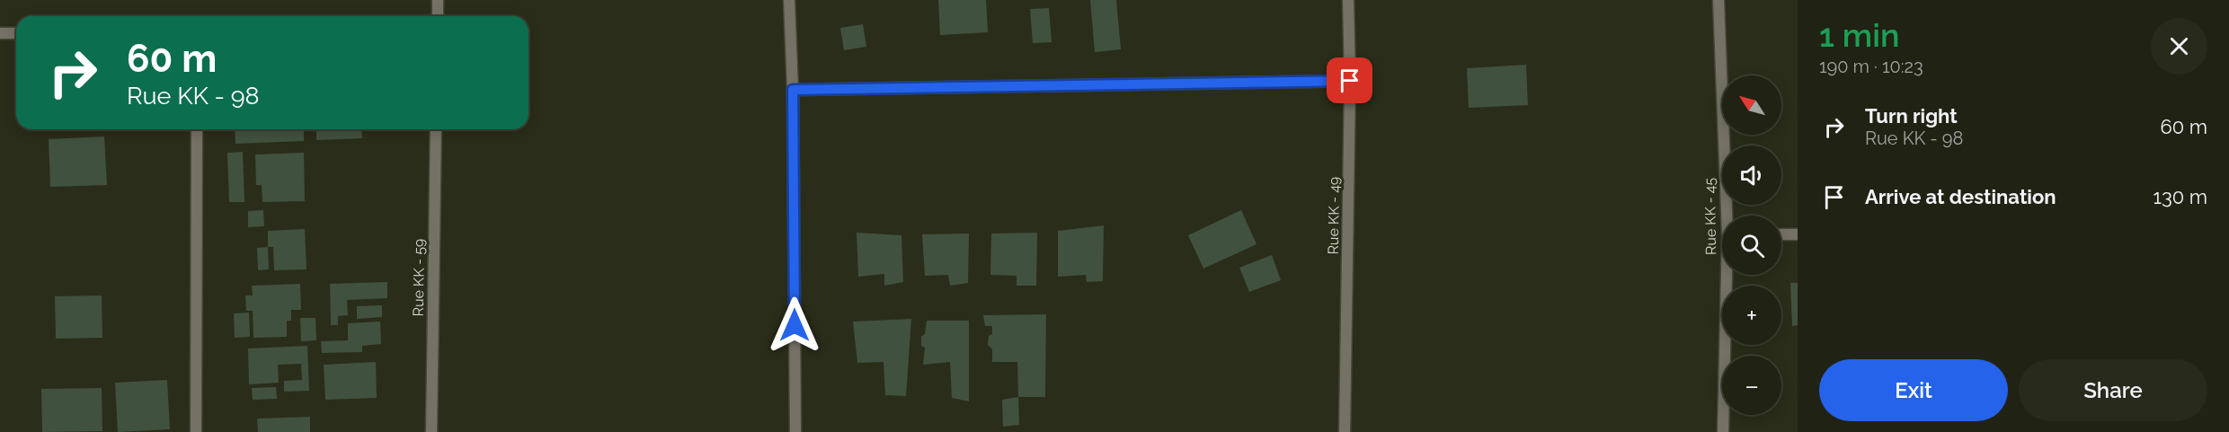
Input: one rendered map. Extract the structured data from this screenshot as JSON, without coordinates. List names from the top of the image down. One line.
{"streets":{"street":["Rue KK - 49","Rue KK - 45","Rue KK - 59"]},"north":"top left","page":{"heading":["1 min","190 m · 10:23"],"turn":["60 m","Rue KK - 98"],"map_buttons":["+","−"],"list":[{"name":"Turn right","note":"Rue KK - 98","value":"60 m"},{"name":"Arrive at destination","value":"130 m"}],"buttons":["Exit","Share"]}}
